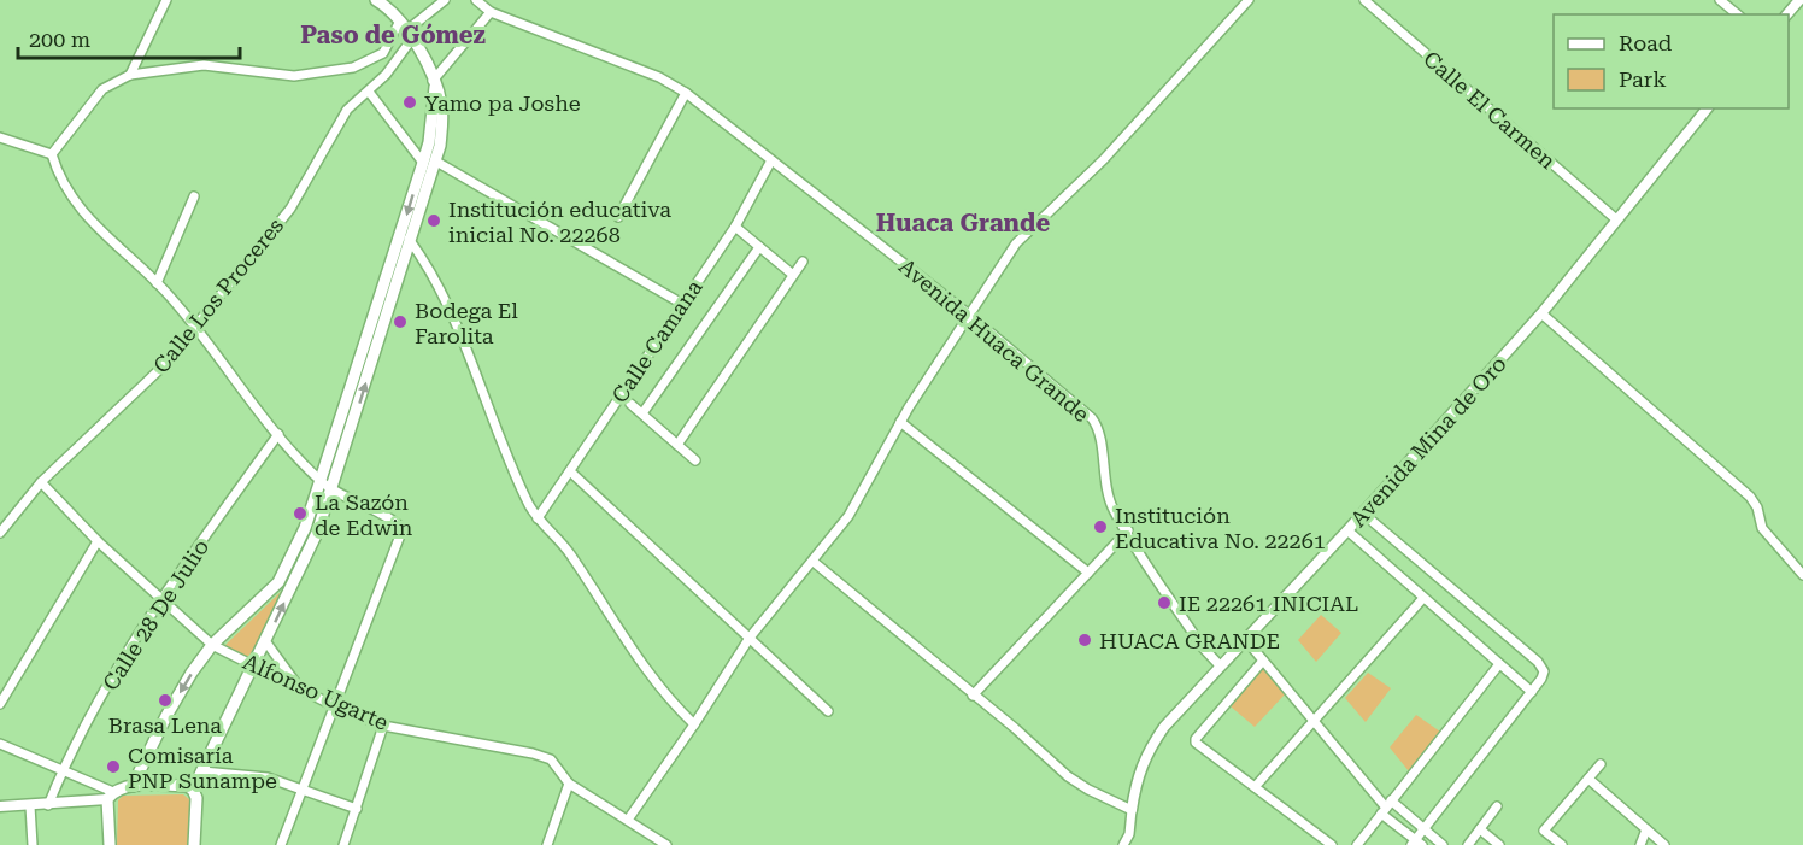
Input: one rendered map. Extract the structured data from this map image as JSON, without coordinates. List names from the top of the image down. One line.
{"streets":{"street":["Calle El Carmen","Calle Los Proceres","Avenida Huaca Grande","Calle Camana","Avenida Mina de Oro","Calle 28 De Julio","Alfonso Ugarte"]},"crossings":[["Calle El Carmen","Avenida Mina de Oro"],["Calle Los Proceres","Alfonso Ugarte"],["Avenida Huaca Grande","Calle Camana"],["Avenida Huaca Grande","Avenida Mina de Oro"],["Calle 28 De Julio","Alfonso Ugarte"]],"districts":["Paso de Gómez","Huaca Grande"],"places":["Yamo pa Joshe","Institución educativa inicial No. 22268","Bodega El Farolita","La Sazón de Edwin","Institución Educativa No. 22261","IE 22261 INICIAL","HUACA GRANDE","Brasa Lena","Comisaría PNP Sunampe"],"legend":["Road","Park"],"scale_bar":"200 m"}
